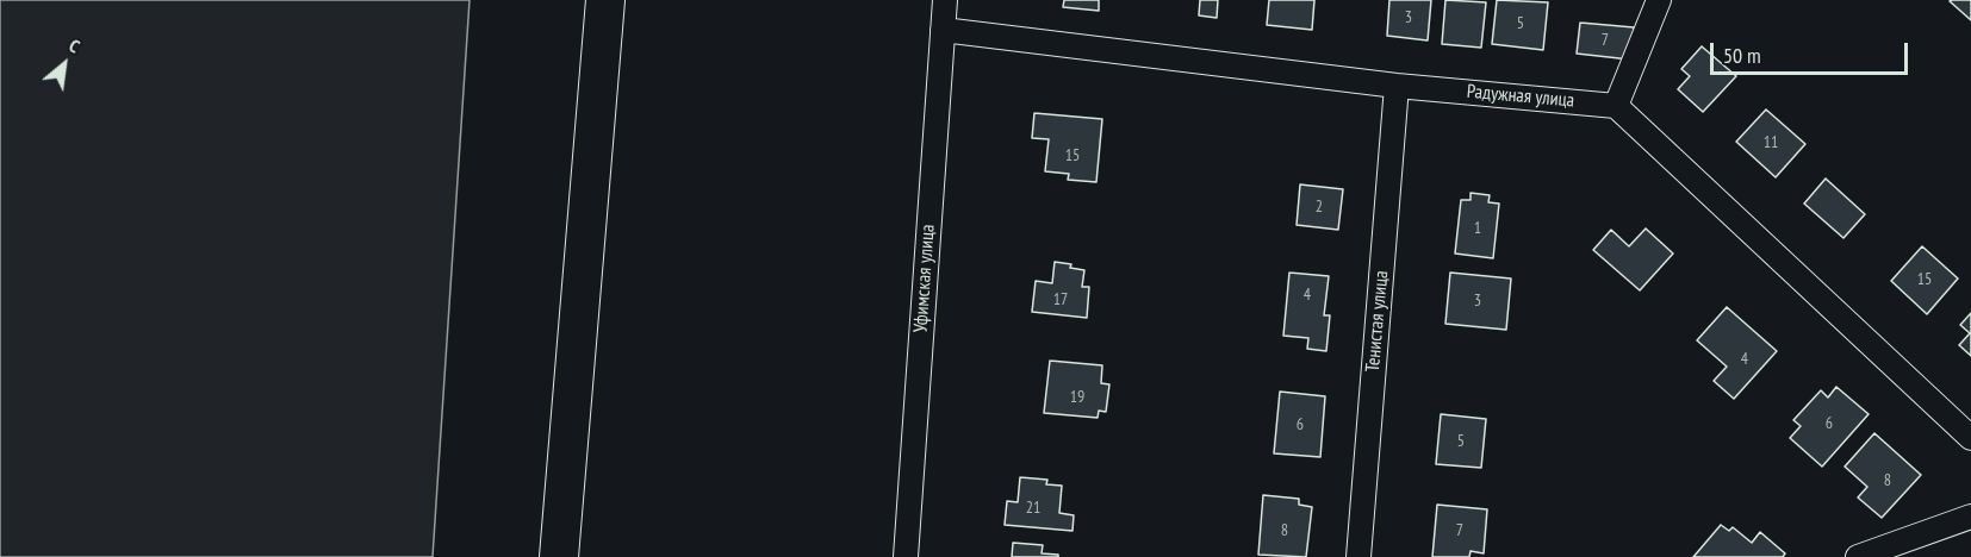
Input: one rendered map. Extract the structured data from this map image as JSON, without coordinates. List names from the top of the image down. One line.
{"streets":{"street":["Радужная улица","Уфимская улица","Тенистая улица"]},"crossings":[["Радужная улица","Уфимская улица"],["Радужная улица","Тенистая улица"]],"house_numbers":["3","5","7","11","15","2","1","15","4","17","3","4","19","6","6","5","8","21","8","7"],"scale_bar":"50 m","north":"top right"}
